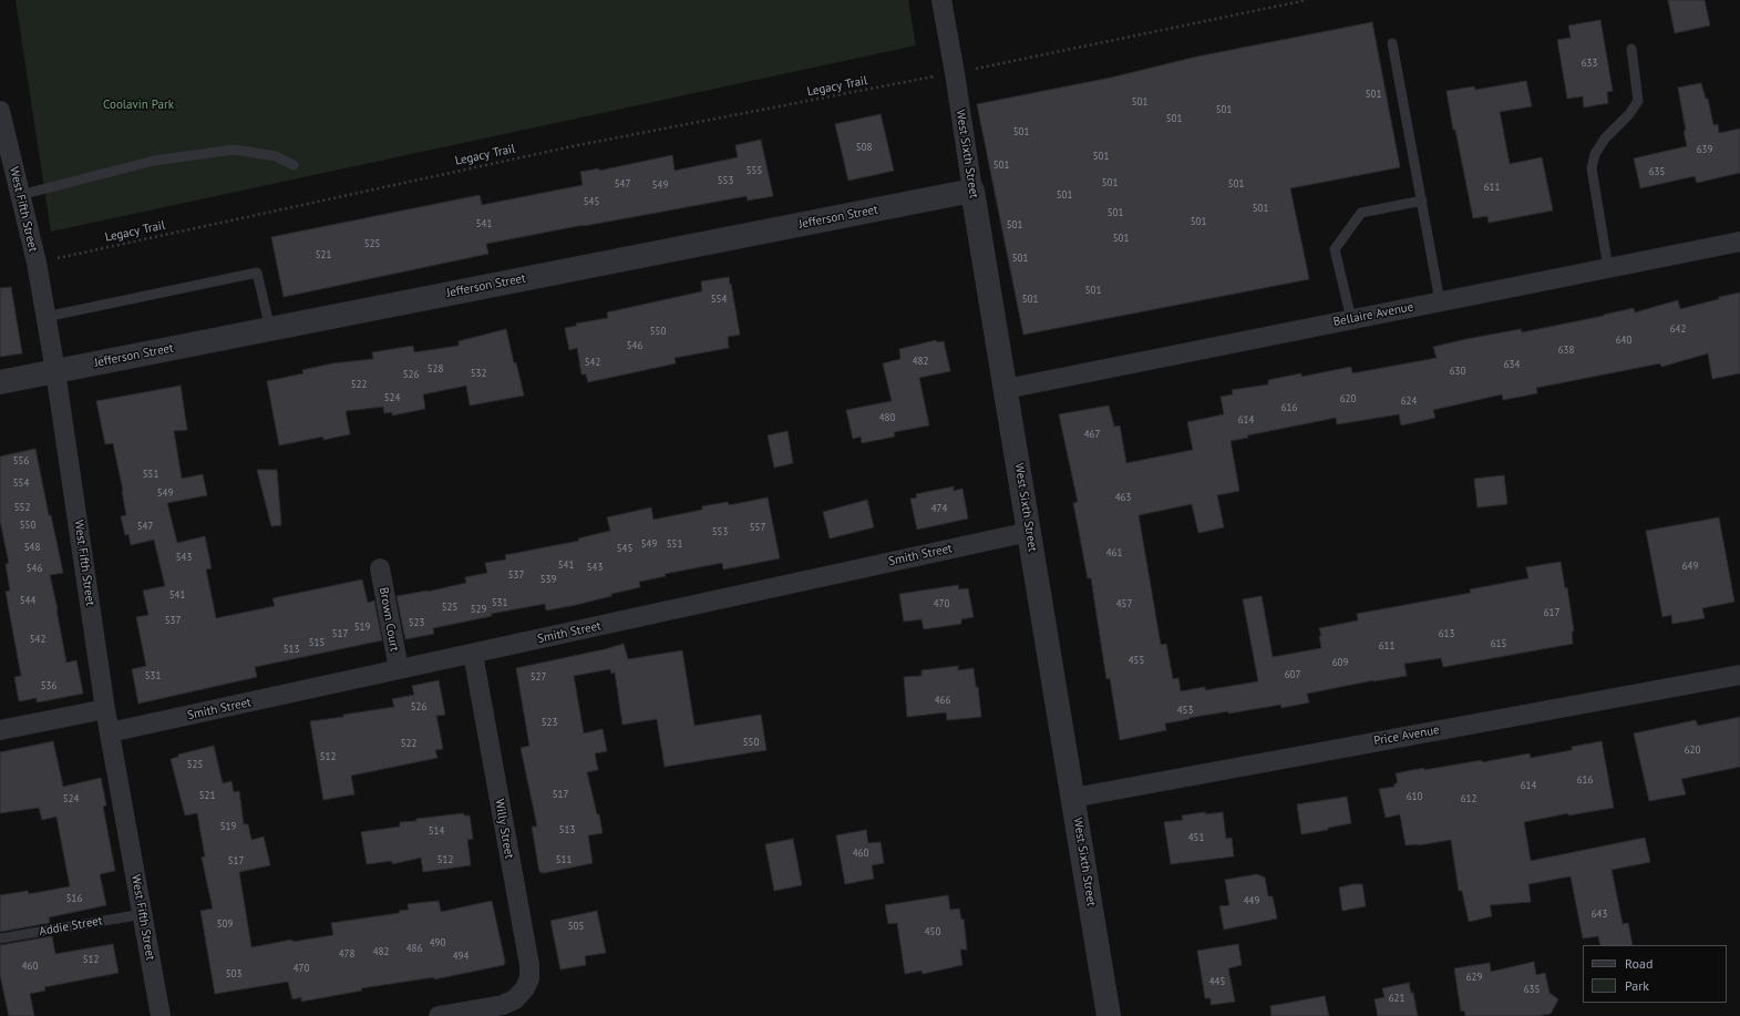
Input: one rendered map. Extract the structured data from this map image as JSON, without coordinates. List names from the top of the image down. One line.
{"streets":{"street":["West Sixth Street","West Fifth Street","Jefferson Street","Bellaire Avenue","Smith Street","Brown Court","Price Avenue","Willy Street"],"lane":["Addie Street"],"path":["Legacy Trail"]},"crossings":[["West Sixth Street","Jefferson Street"],["West Sixth Street","Bellaire Avenue"],["West Sixth Street","Smith Street"],["West Sixth Street","Price Avenue"],["West Fifth Street","Jefferson Street"],["West Fifth Street","Smith Street"],["West Fifth Street","Addie Street"],["Smith Street","Brown Court"],["Smith Street","Willy Street"]],"parks":["Coolavin Park"],"house_numbers":["633","501","501","501","501","501","508","639","501","501","555","635","553","501","547","501","549","611","501","545","501","501","501","541","501","501","525","521","501","501","554","501","642","550","640","546","638","482","542","634","528","630","532","526","522","524","620","624","616","480","614","467","556","551","554","549","463","552","474","550","547","557","553","549","551","548","545","461","543","541","649","543","546","537","539","541","544","531","470","457","525","529","617","537","523","519","517","613","542","515","615","611","513","455","609","607","531","527","536","466","526","453","523","550","522","620","512","525","616","614","517","521","610","524","612","519","513","514","451","460","512","511","517","516","449","643","509","505","450","490","486","482","478","494","512","460","470","503","629","445","635","621"],"legend":["Road","Park"]}
